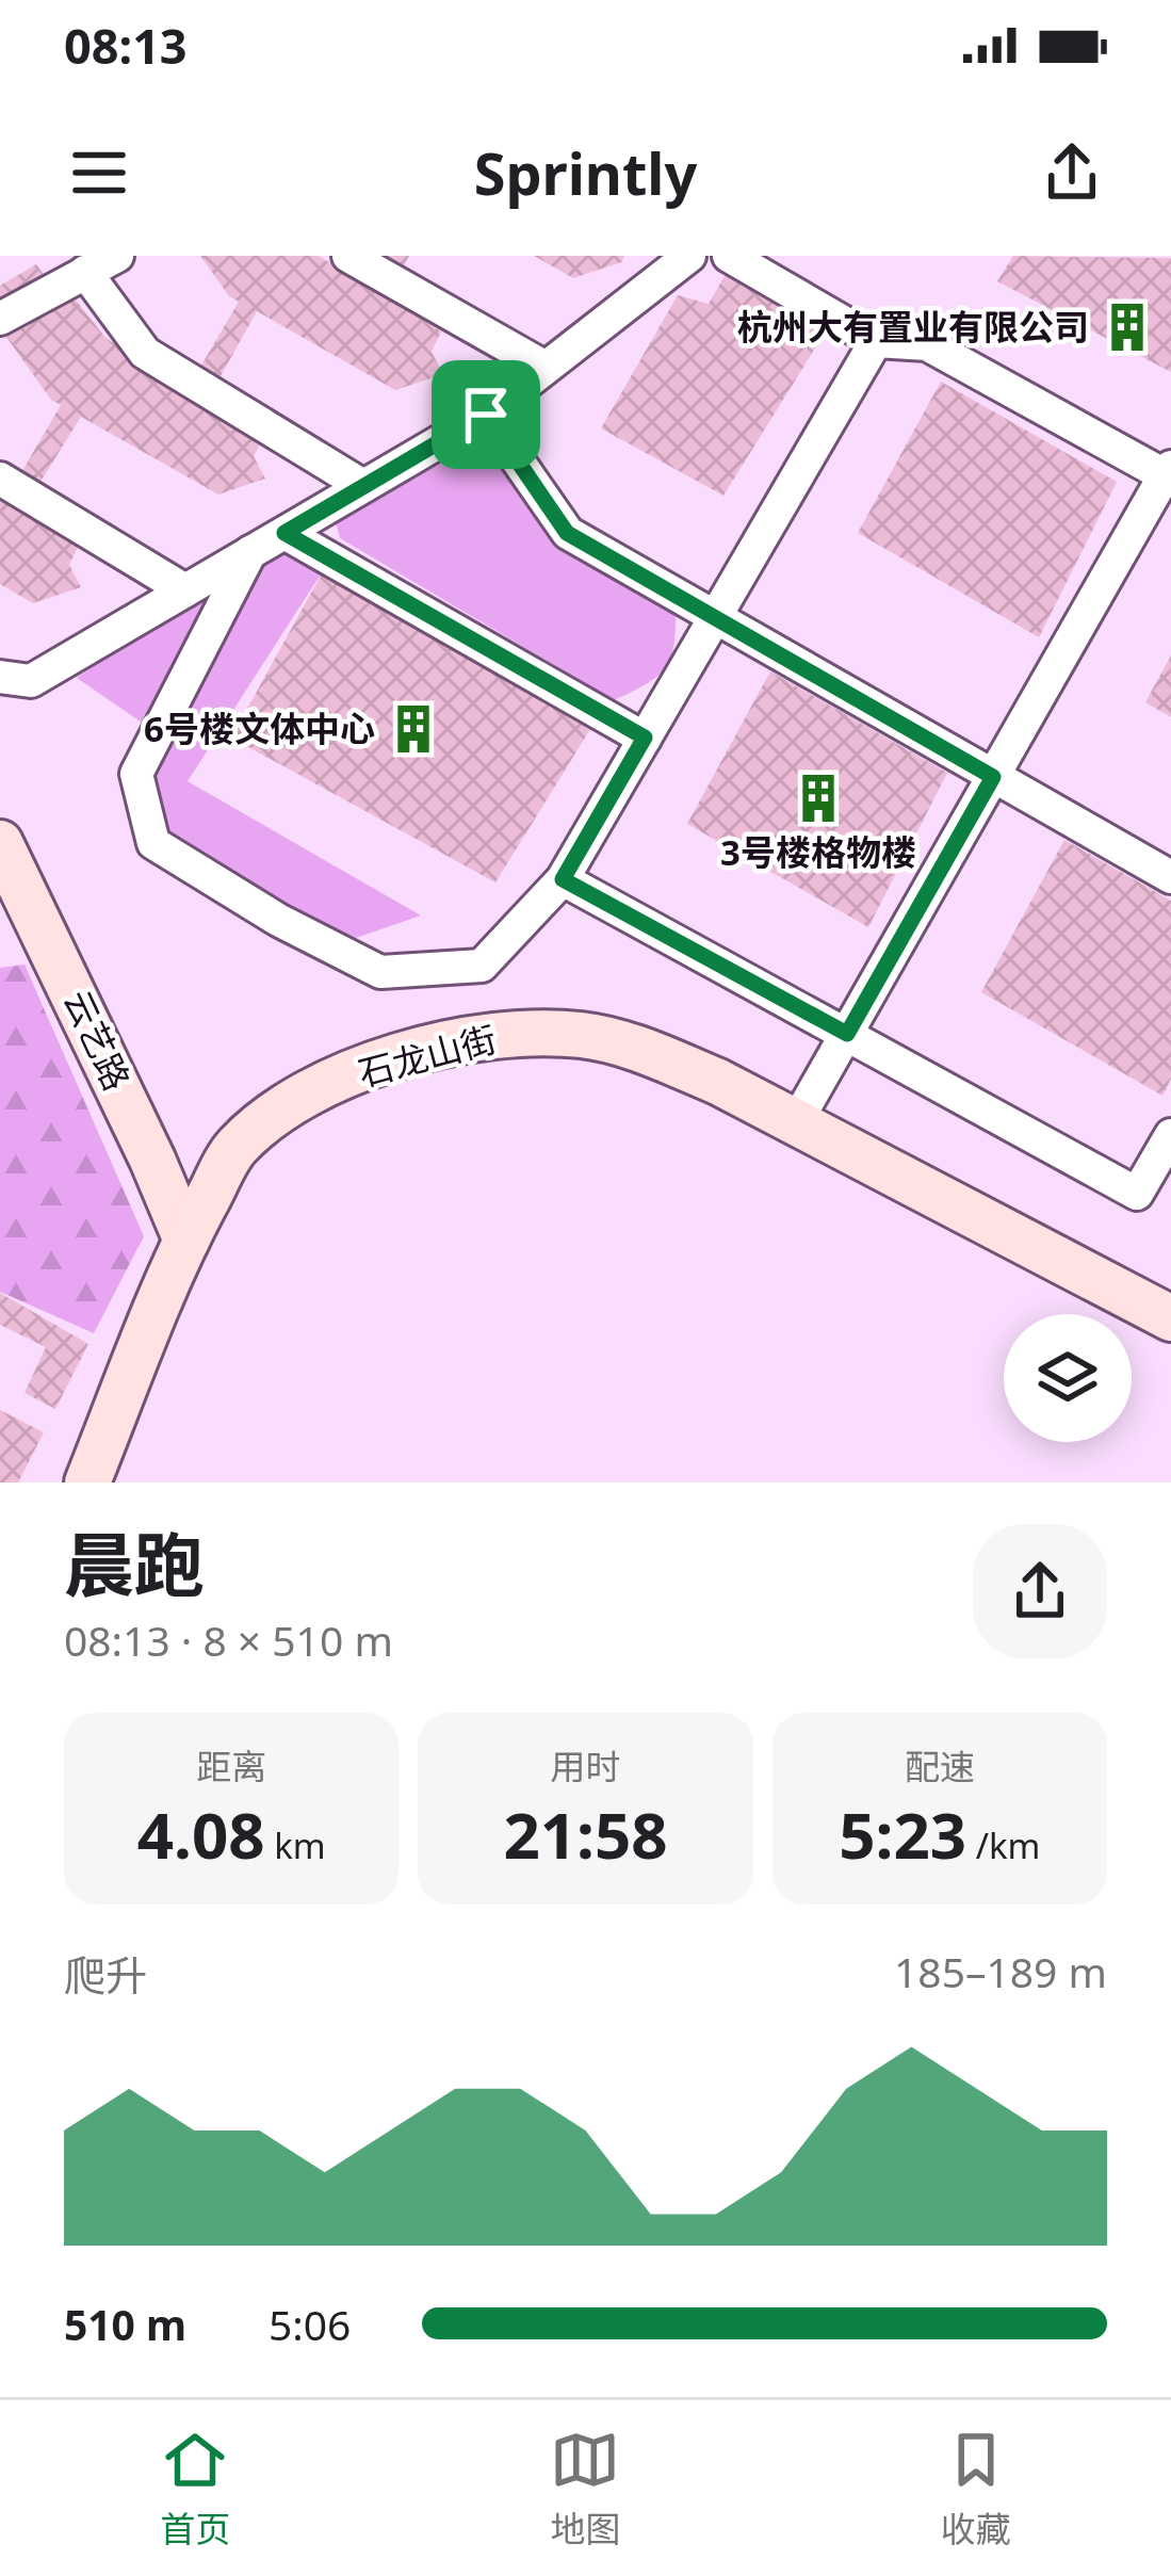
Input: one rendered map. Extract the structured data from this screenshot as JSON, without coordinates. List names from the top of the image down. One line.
{"streets":{"street":["云艺路","石龙山街"]},"crossings":[["云艺路","石龙山街"]],"places":{"building":["杭州大有置业有限公司","6号楼文体中心","3号楼格物楼"]},"page":{"status":"08:13","header":"Sprintly","heading":["晨跑","08:13 · 8 × 510 m"],"stats":[["距离","4.08 km"],["用时","21:58"],["配速","5:23 /km"]],"chart":["爬升","185–189 m"],"list":[{"name":"510 m","note":"5:06"}],"tabs":["首页","地图","收藏"]}}
